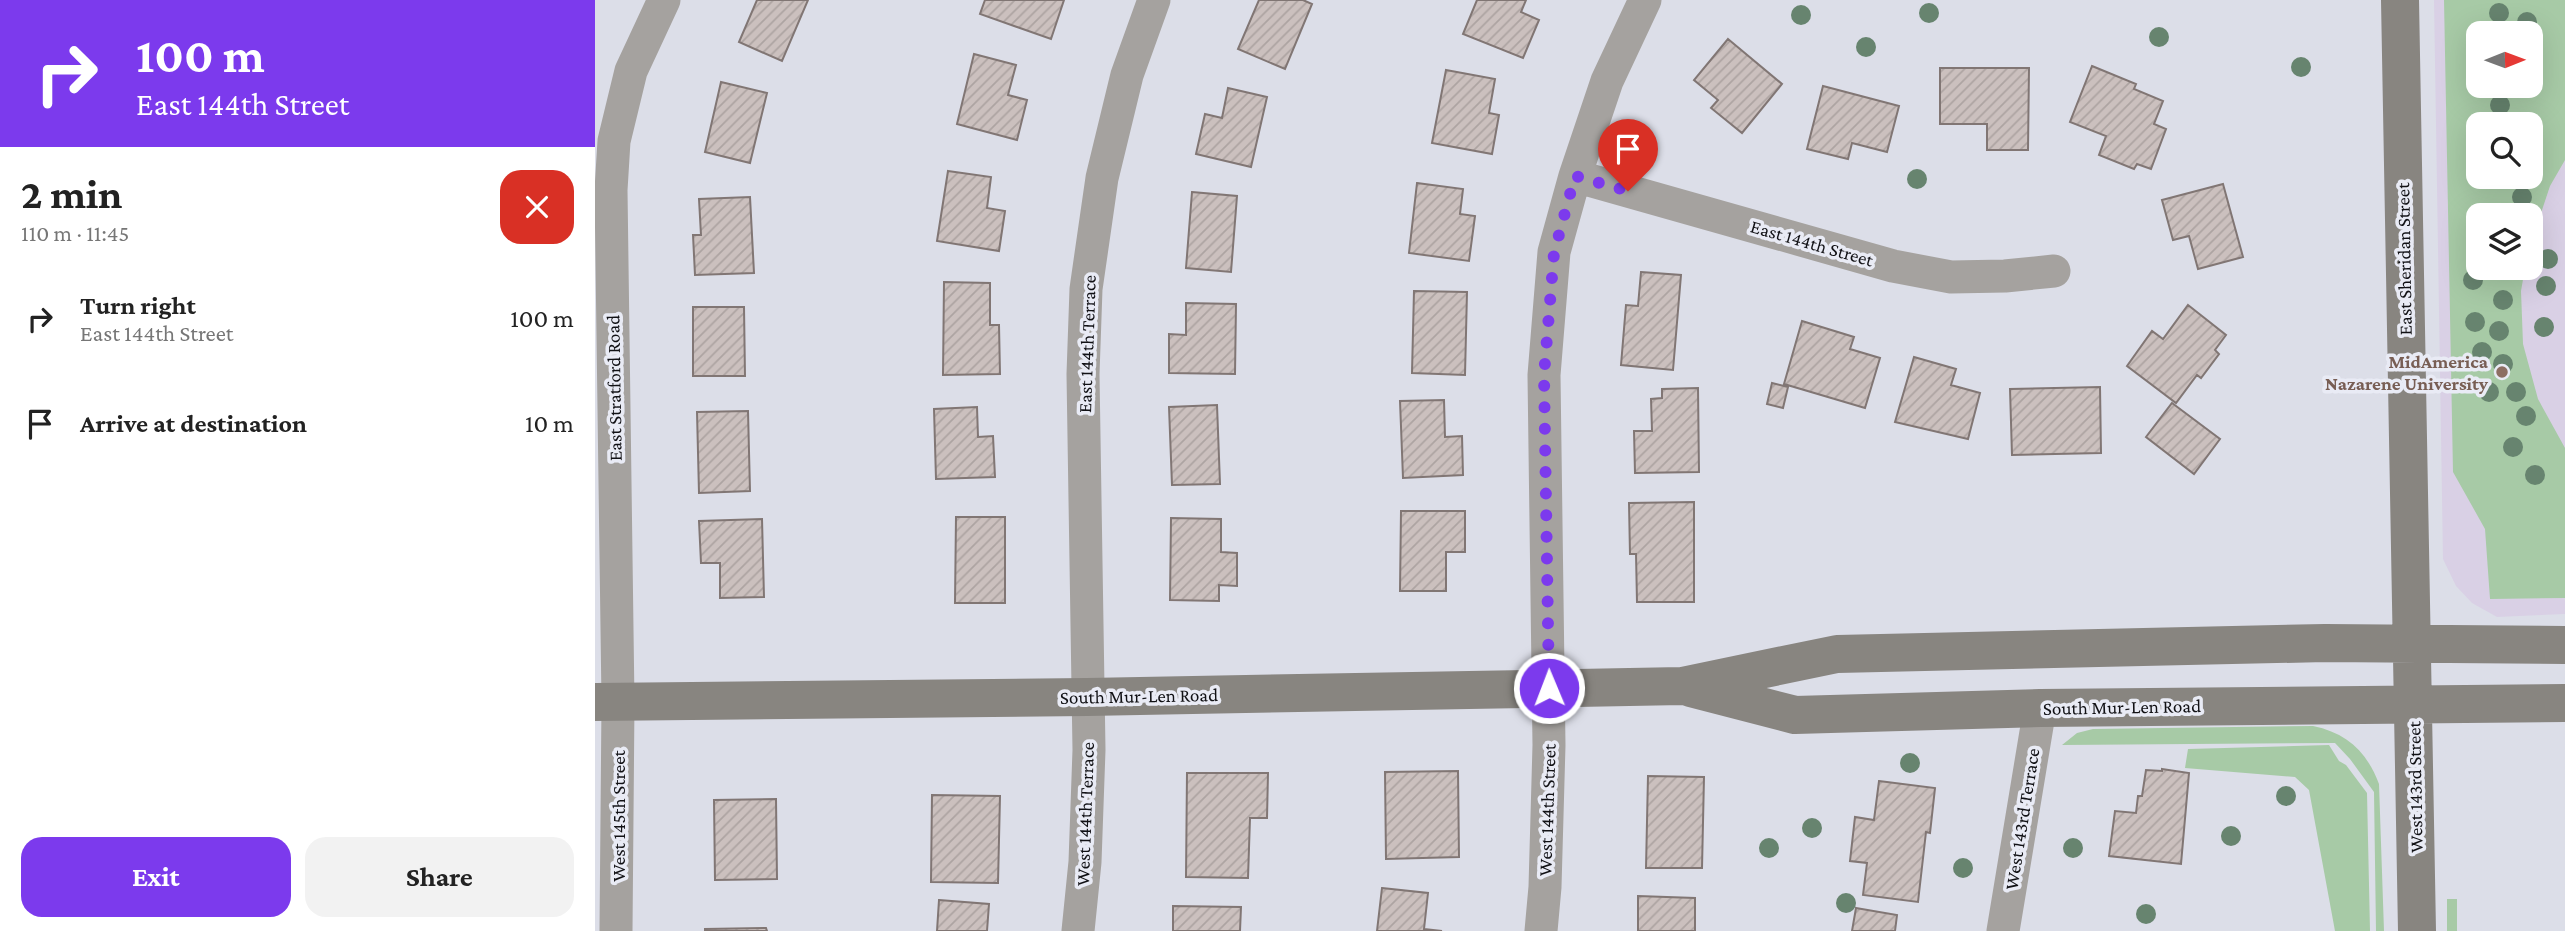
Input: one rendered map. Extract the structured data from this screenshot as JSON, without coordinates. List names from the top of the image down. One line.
{"streets":{"main road":["East Sheridan Street","South Mur-Len Road","West 143rd Street"],"street":["East 144th Street","East 144th Terrace","East Stratford Road","West 144th Street","West 144th Terrace","West 145th Street","West 143rd Terrace"]},"crossings":[["East Sheridan Street","South Mur-Len Road"],["East Sheridan Street","West 143rd Street"],["East 144th Terrace","South Mur-Len Road"],["East 144th Terrace","West 144th Terrace"],["East Stratford Road","South Mur-Len Road"],["East Stratford Road","West 145th Street"],["South Mur-Len Road","West 143rd Street"],["South Mur-Len Road","West 144th Street"],["South Mur-Len Road","West 144th Terrace"],["South Mur-Len Road","West 145th Street"],["South Mur-Len Road","West 143rd Terrace"]],"places":["MidAmerica Nazarene University"],"north":"right","page":{"turn":["100 m","East 144th Street"],"heading":["2 min","110 m · 11:45"],"list":[{"name":"Turn right","note":"East 144th Street","value":"100 m"},{"name":"Arrive at destination","value":"10 m"}],"buttons":["Exit","Share"]}}
